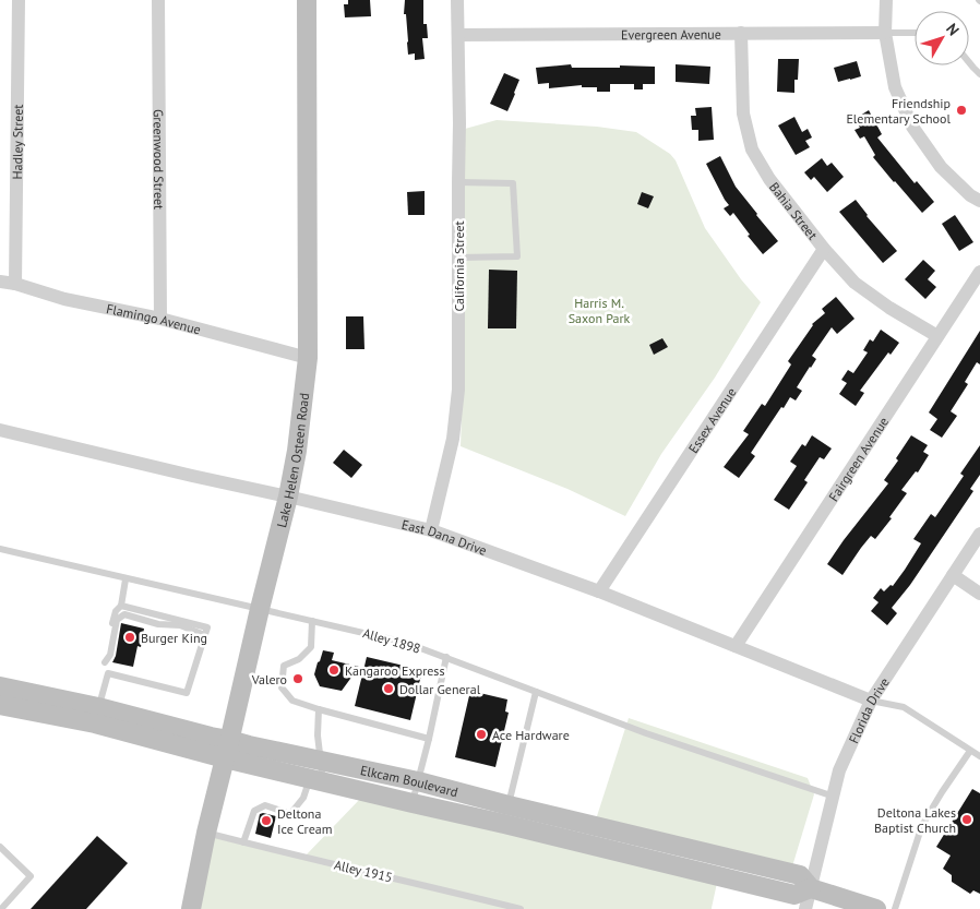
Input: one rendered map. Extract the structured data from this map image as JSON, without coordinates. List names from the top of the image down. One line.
{"streets":{"street":["Evergreen Avenue","Hadley Street","Greenwood Street","Bahia Street","California Street","Flamingo Avenue","Essex Avenue","Lake Helen Osteen Road","Fairgreen Avenue","East Dana Drive","Florida Drive","Elkcam Boulevard"],"lane":["Alley 1898","Alley 1915"]},"crossings":[["Evergreen Avenue","Bahia Street"],["Evergreen Avenue","California Street"],["Hadley Street","Flamingo Avenue"],["Greenwood Street","Flamingo Avenue"],["Bahia Street","Essex Avenue"],["Bahia Street","Fairgreen Avenue"],["California Street","East Dana Drive"],["Flamingo Avenue","Lake Helen Osteen Road"],["Essex Avenue","East Dana Drive"],["Lake Helen Osteen Road","East Dana Drive"],["Lake Helen Osteen Road","Alley 1898"],["Lake Helen Osteen Road","Elkcam Boulevard"],["Lake Helen Osteen Road","Alley 1915"],["Fairgreen Avenue","East Dana Drive"],["East Dana Drive","Florida Drive"],["Alley 1898","Florida Drive"],["Florida Drive","Elkcam Boulevard"]],"parks":["Harris M. Saxon Park"],"places":["Friendship Elementary School","Burger King","Kangaroo Express","Valero","Dollar General","Ace Hardware","Deltona Lakes Baptist Church","Deltona Ice Cream"],"north":"top right"}
